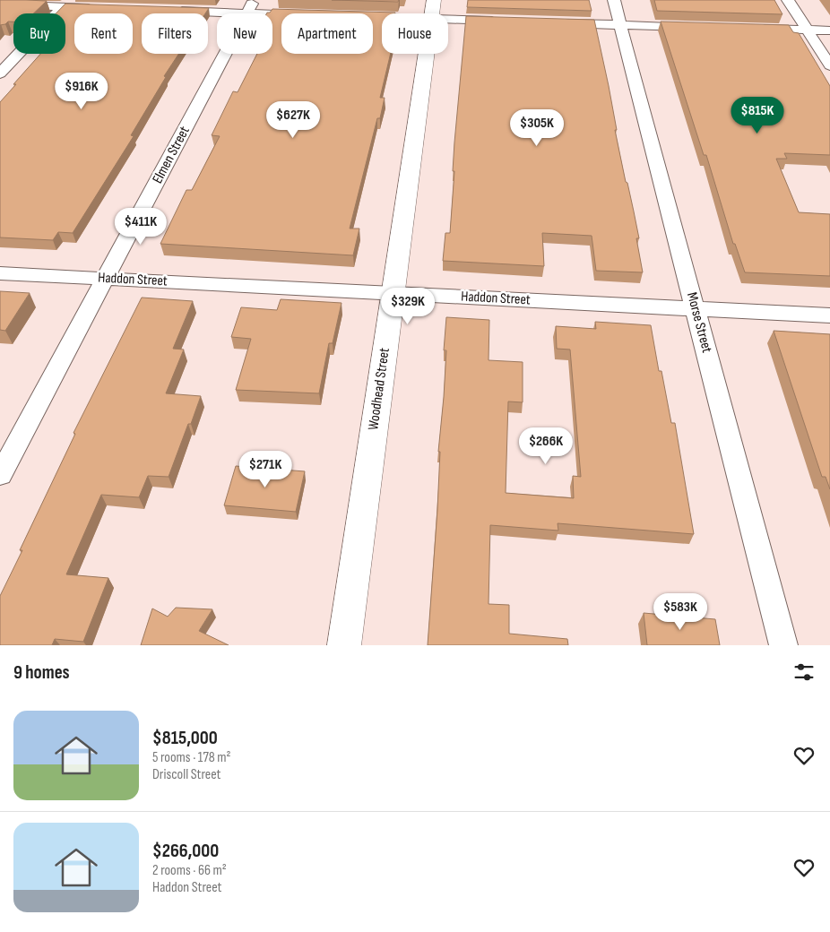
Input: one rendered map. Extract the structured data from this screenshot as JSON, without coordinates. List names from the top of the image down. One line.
{"streets":{"street":["Elmen Street","Haddon Street","Morse Street","Woodhead Street"]},"crossings":[["Elmen Street","Haddon Street"],["Haddon Street","Morse Street"],["Haddon Street","Woodhead Street"]],"page":{"chip":["Buy","Rent","Filters","New","Apartment","House"],"price":["$916K","$815K","$627K","$305K","$411K","$329K","$266K","$271K","$583K"],"heading":"9 homes","list":[{"name":"$815,000","note":"5 rooms · 178 m² · Driscoll Street"},{"name":"$266,000","note":"2 rooms · 66 m² · Haddon Street"}]}}
